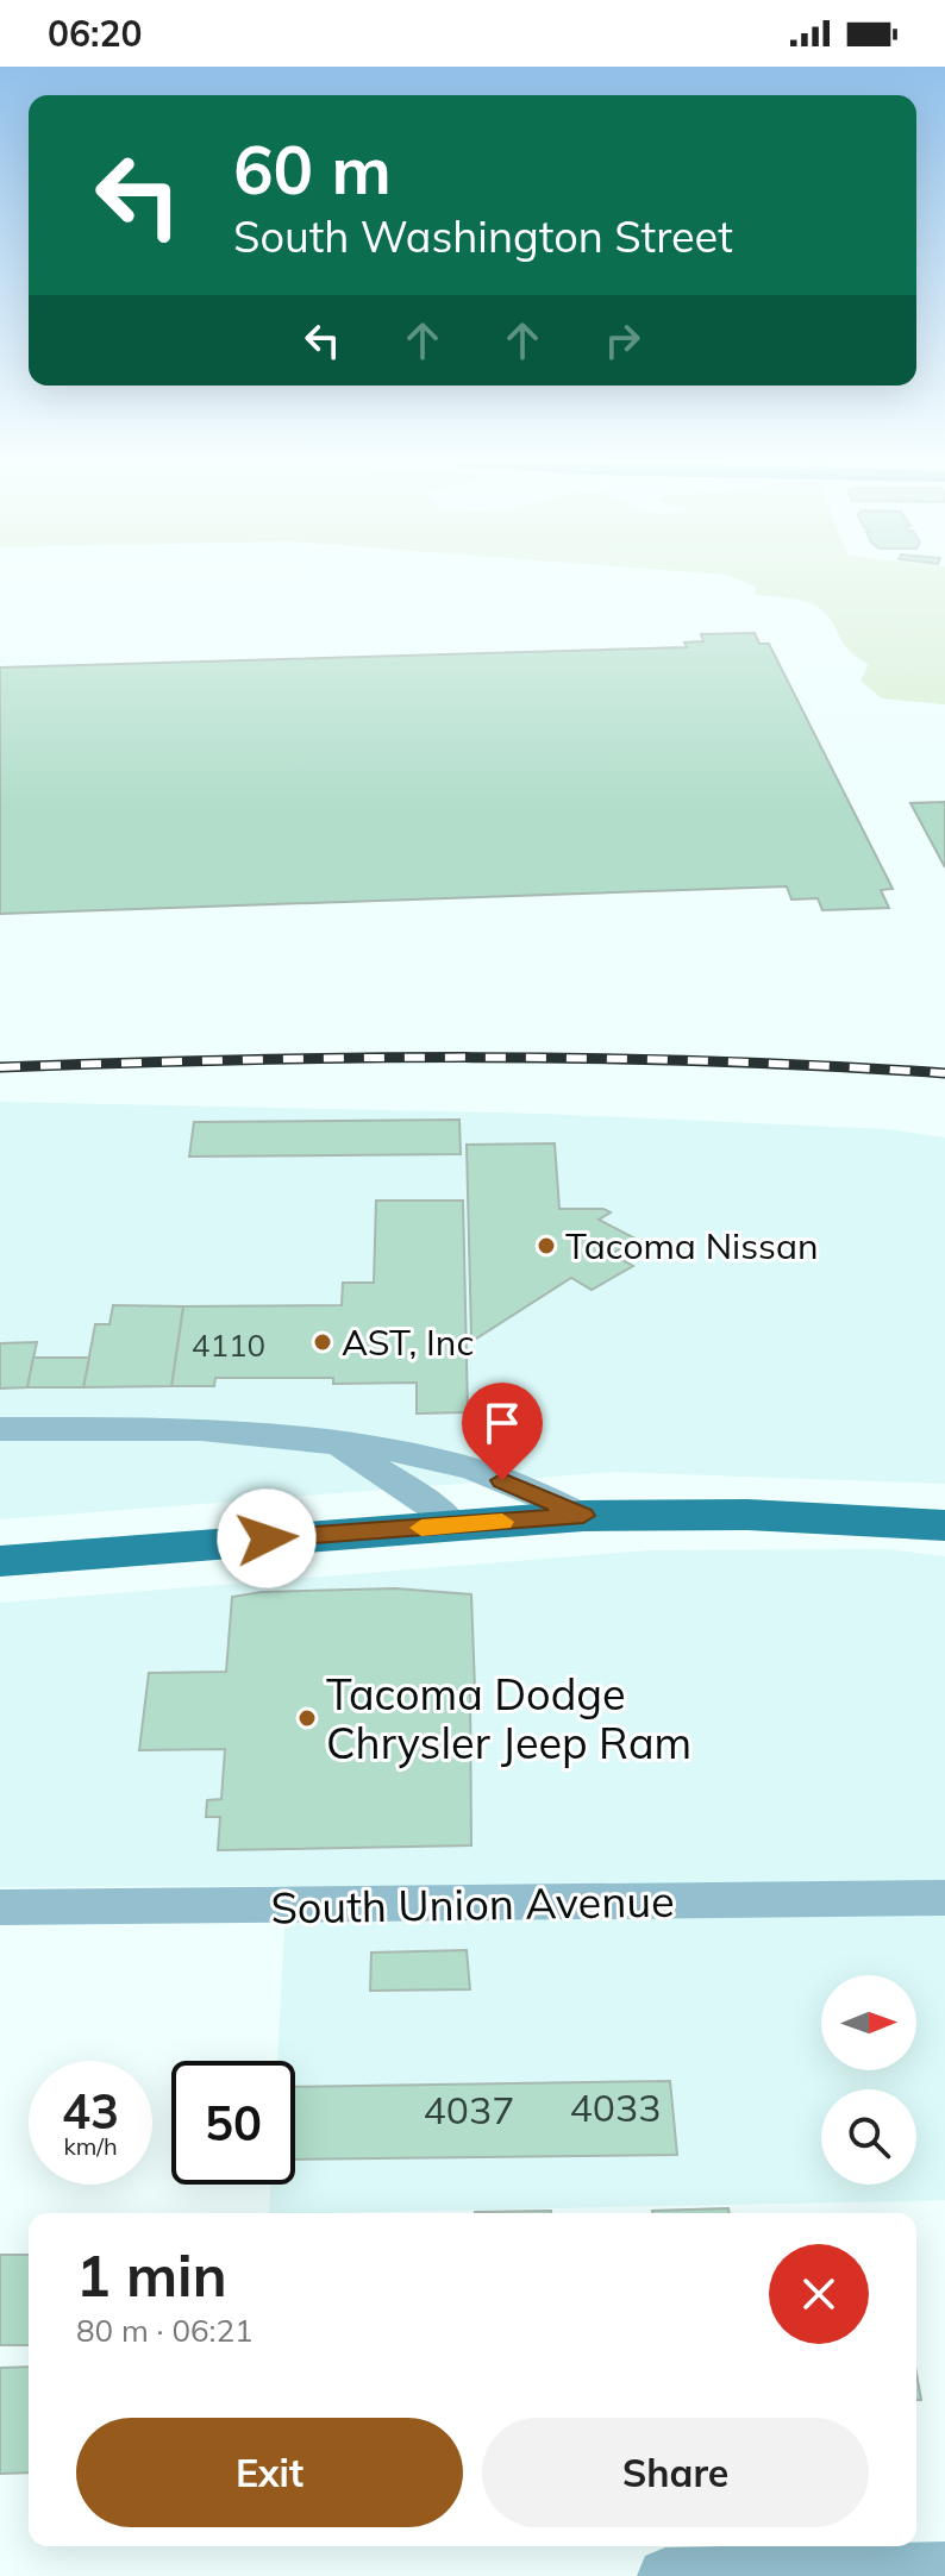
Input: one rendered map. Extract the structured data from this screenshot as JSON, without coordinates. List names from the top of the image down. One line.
{"streets":{"street":["South Union Avenue"]},"places":["Tacoma Nissan","AST, Inc","Tacoma Dodge Chrysler Jeep Ram"],"house_numbers":["4110","4033","4037"],"north":"right","page":{"status":"06:20","turn":["60 m","South Washington Street"],"speed":"43 km/h","limit":"50","heading":["1 min","80 m · 06:21"],"buttons":["Exit","Share"]}}
